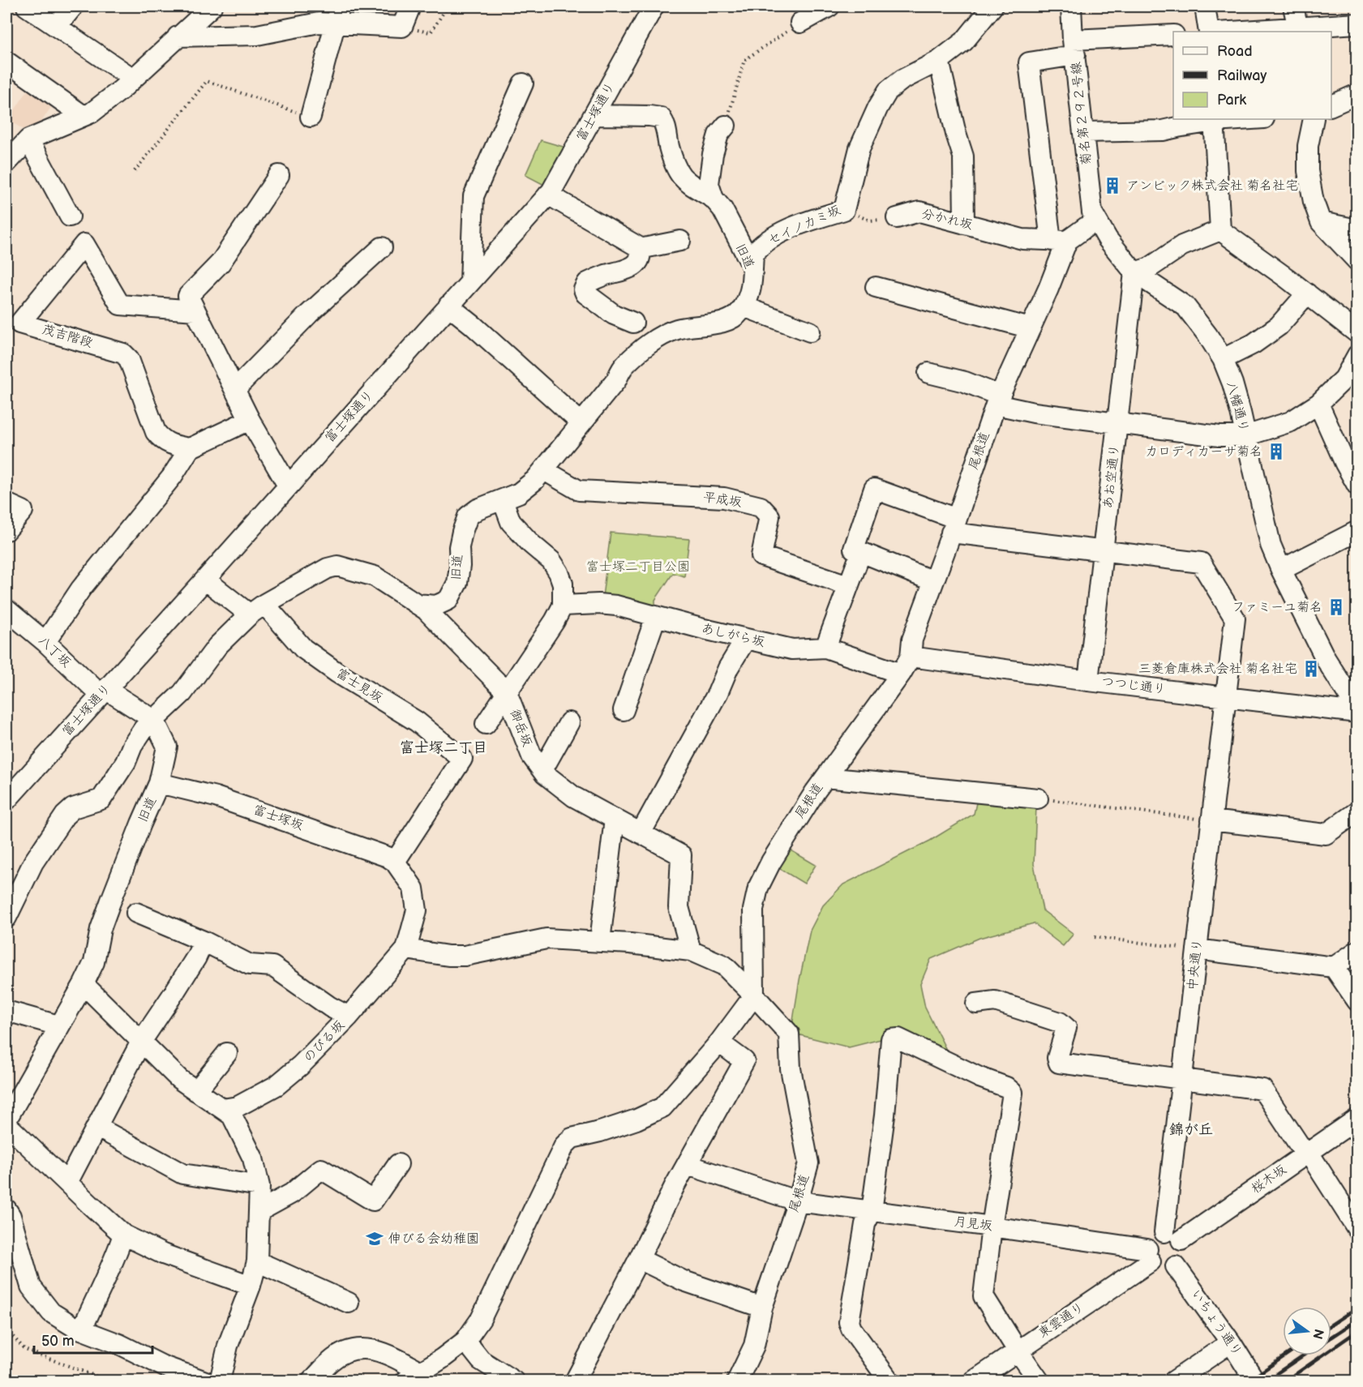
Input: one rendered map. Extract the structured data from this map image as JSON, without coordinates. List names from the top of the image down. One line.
{"streets":{"street":["富士塚通り","菊名第２９２号線","分かれ坂","セイノカミ坂","旧道","茂吉階段","八幡通り","尾根道","あお空通り","平成坂","あしがら坂","八丁坂","富士見坂","つつじ通り","御岳坂","富士塚坂","中央通り","のびる坂","桜木坂","月見坂","東雲通り","いちょう通り"]},"crossings":[["富士塚通り","八丁坂"],["富士塚通り","富士見坂"],["菊名第２９２号線","八幡通り"],["分かれ坂","尾根道"],["セイノカミ坂","旧道"],["旧道","平成坂"],["旧道","八丁坂"],["旧道","御岳坂"],["旧道","富士塚坂"],["八幡通り","あお空通り"],["八幡通り","つつじ通り"],["尾根道","あしがら坂"],["尾根道","つつじ通り"],["尾根道","月見坂"],["あお空通り","つつじ通り"],["あお空通り","中央通り"],["富士見坂","富士塚坂"],["つつじ通り","中央通り"],["中央通り","桜木坂"],["中央通り","月見坂"],["中央通り","東雲通り"],["中央通り","いちょう通り"],["桜木坂","月見坂"],["桜木坂","東雲通り"],["桜木坂","いちょう通り"],["月見坂","東雲通り"],["月見坂","いちょう通り"],["東雲通り","いちょう通り"]],"districts":["富士塚二丁目","錦が丘"],"parks":["富士塚二丁目公園"],"places":{"building":["アンビック株式会社 菊名社宅","カロディカーサ菊名","ファミーユ菊名","三菱倉庫株式会社 菊名社宅"],"school or university":["伸びる会幼稚園"]},"legend":["Road","Railway","Park"],"scale_bar":"50 m","north":"right"}
